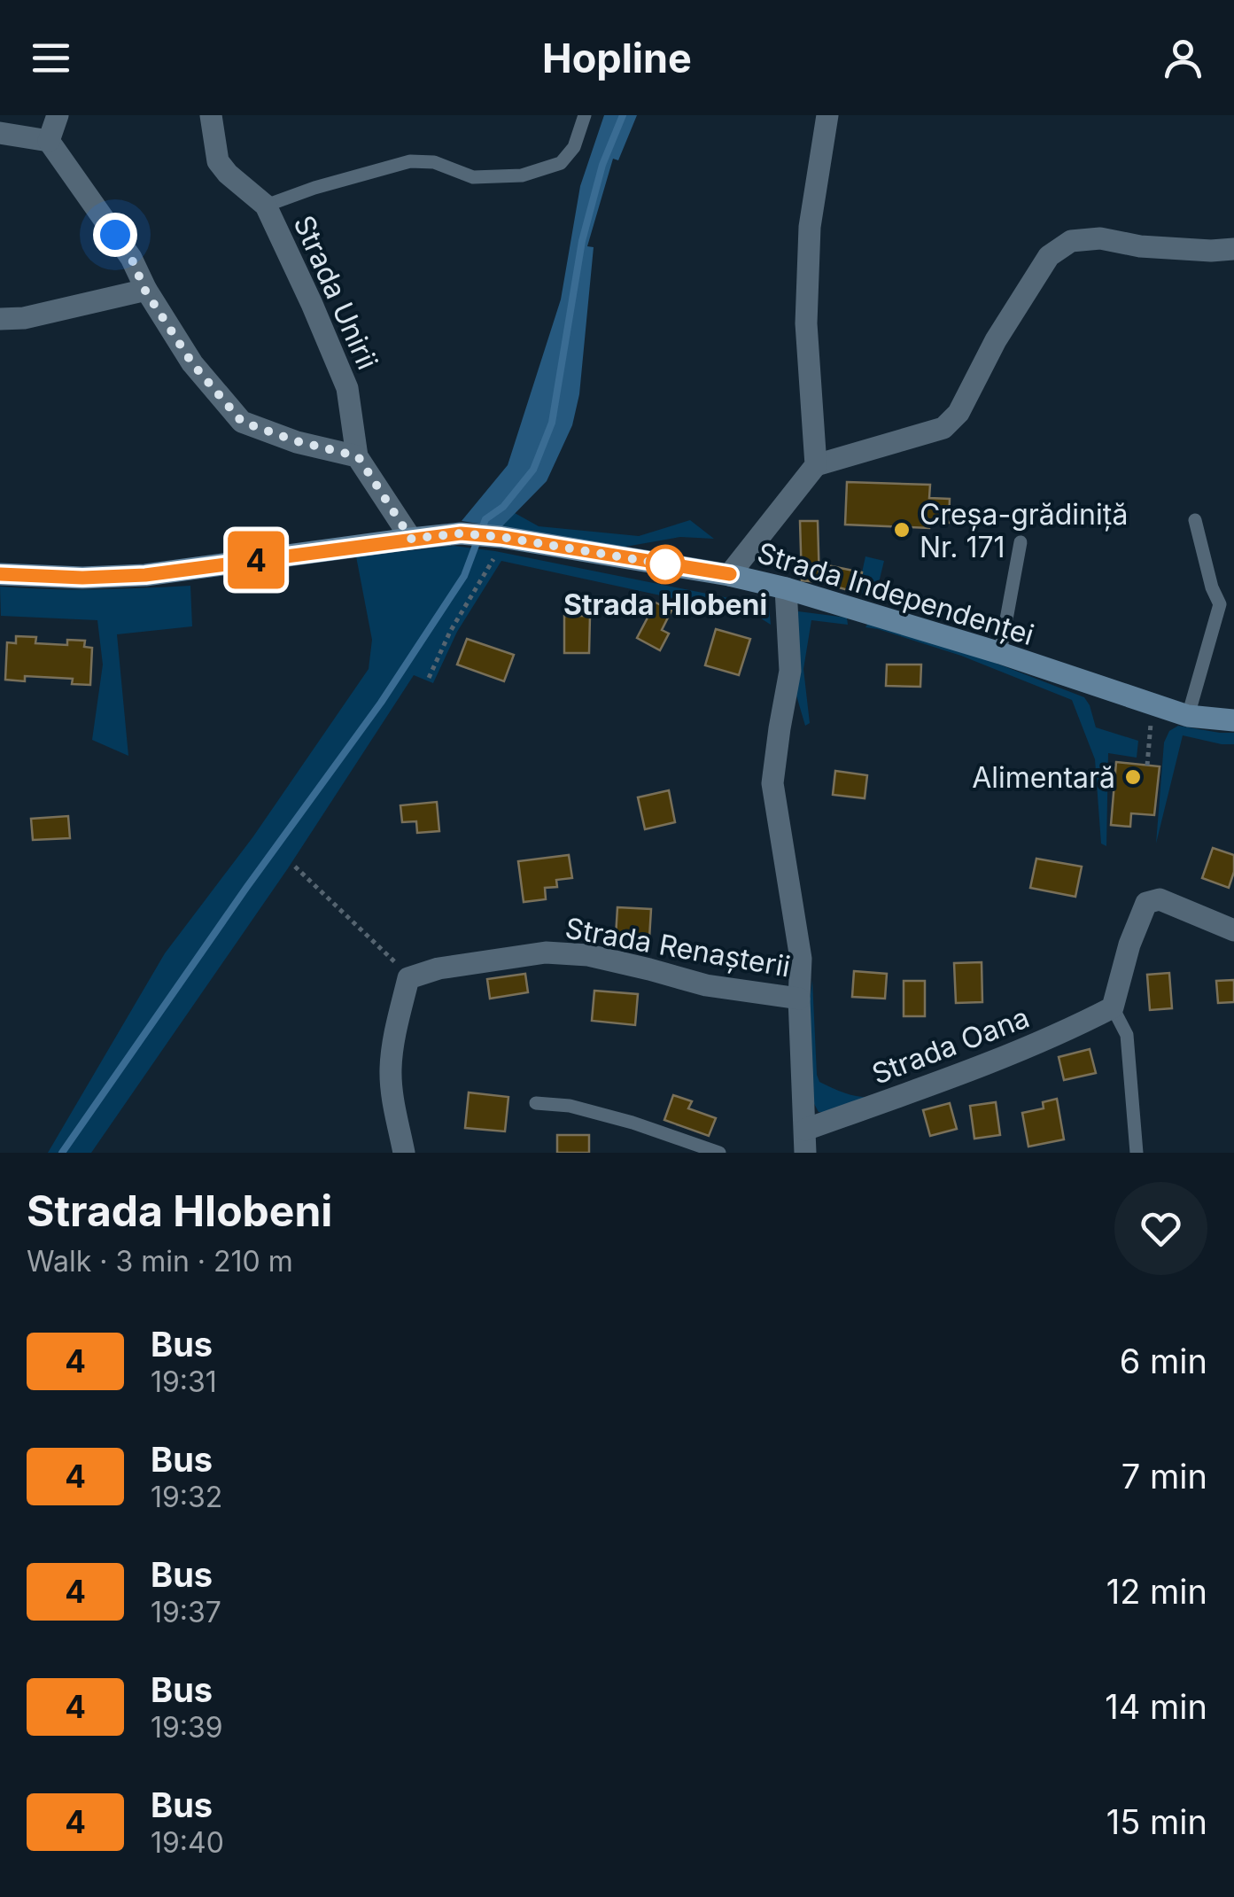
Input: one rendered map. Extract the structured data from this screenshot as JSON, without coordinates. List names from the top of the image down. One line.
{"streets":{"main road":["Strada Independenței"],"street":["Strada Unirii","Strada Renașterii","Strada Oana"]},"crossings":[["Strada Unirii","Strada Independenței"],["Strada Independenței","Strada Renașterii"],["Strada Renașterii","Strada Oana"]],"places":["Creșa-grădiniță Nr. 171","Strada Hlobeni","Alimentară"],"lines":["bus line 4"],"page":{"header":"Hopline","on_map":"4","heading":["Strada Hlobeni","Walk · 3 min · 210 m"],"list":[{"mark":"4","name":"Bus","note":"19:31","value":"6 min"},{"mark":"4","name":"Bus","note":"19:32","value":"7 min"},{"mark":"4","name":"Bus","note":"19:37","value":"12 min"},{"mark":"4","name":"Bus","note":"19:39","value":"14 min"},{"mark":"4","name":"Bus","note":"19:40","value":"15 min"}]}}
